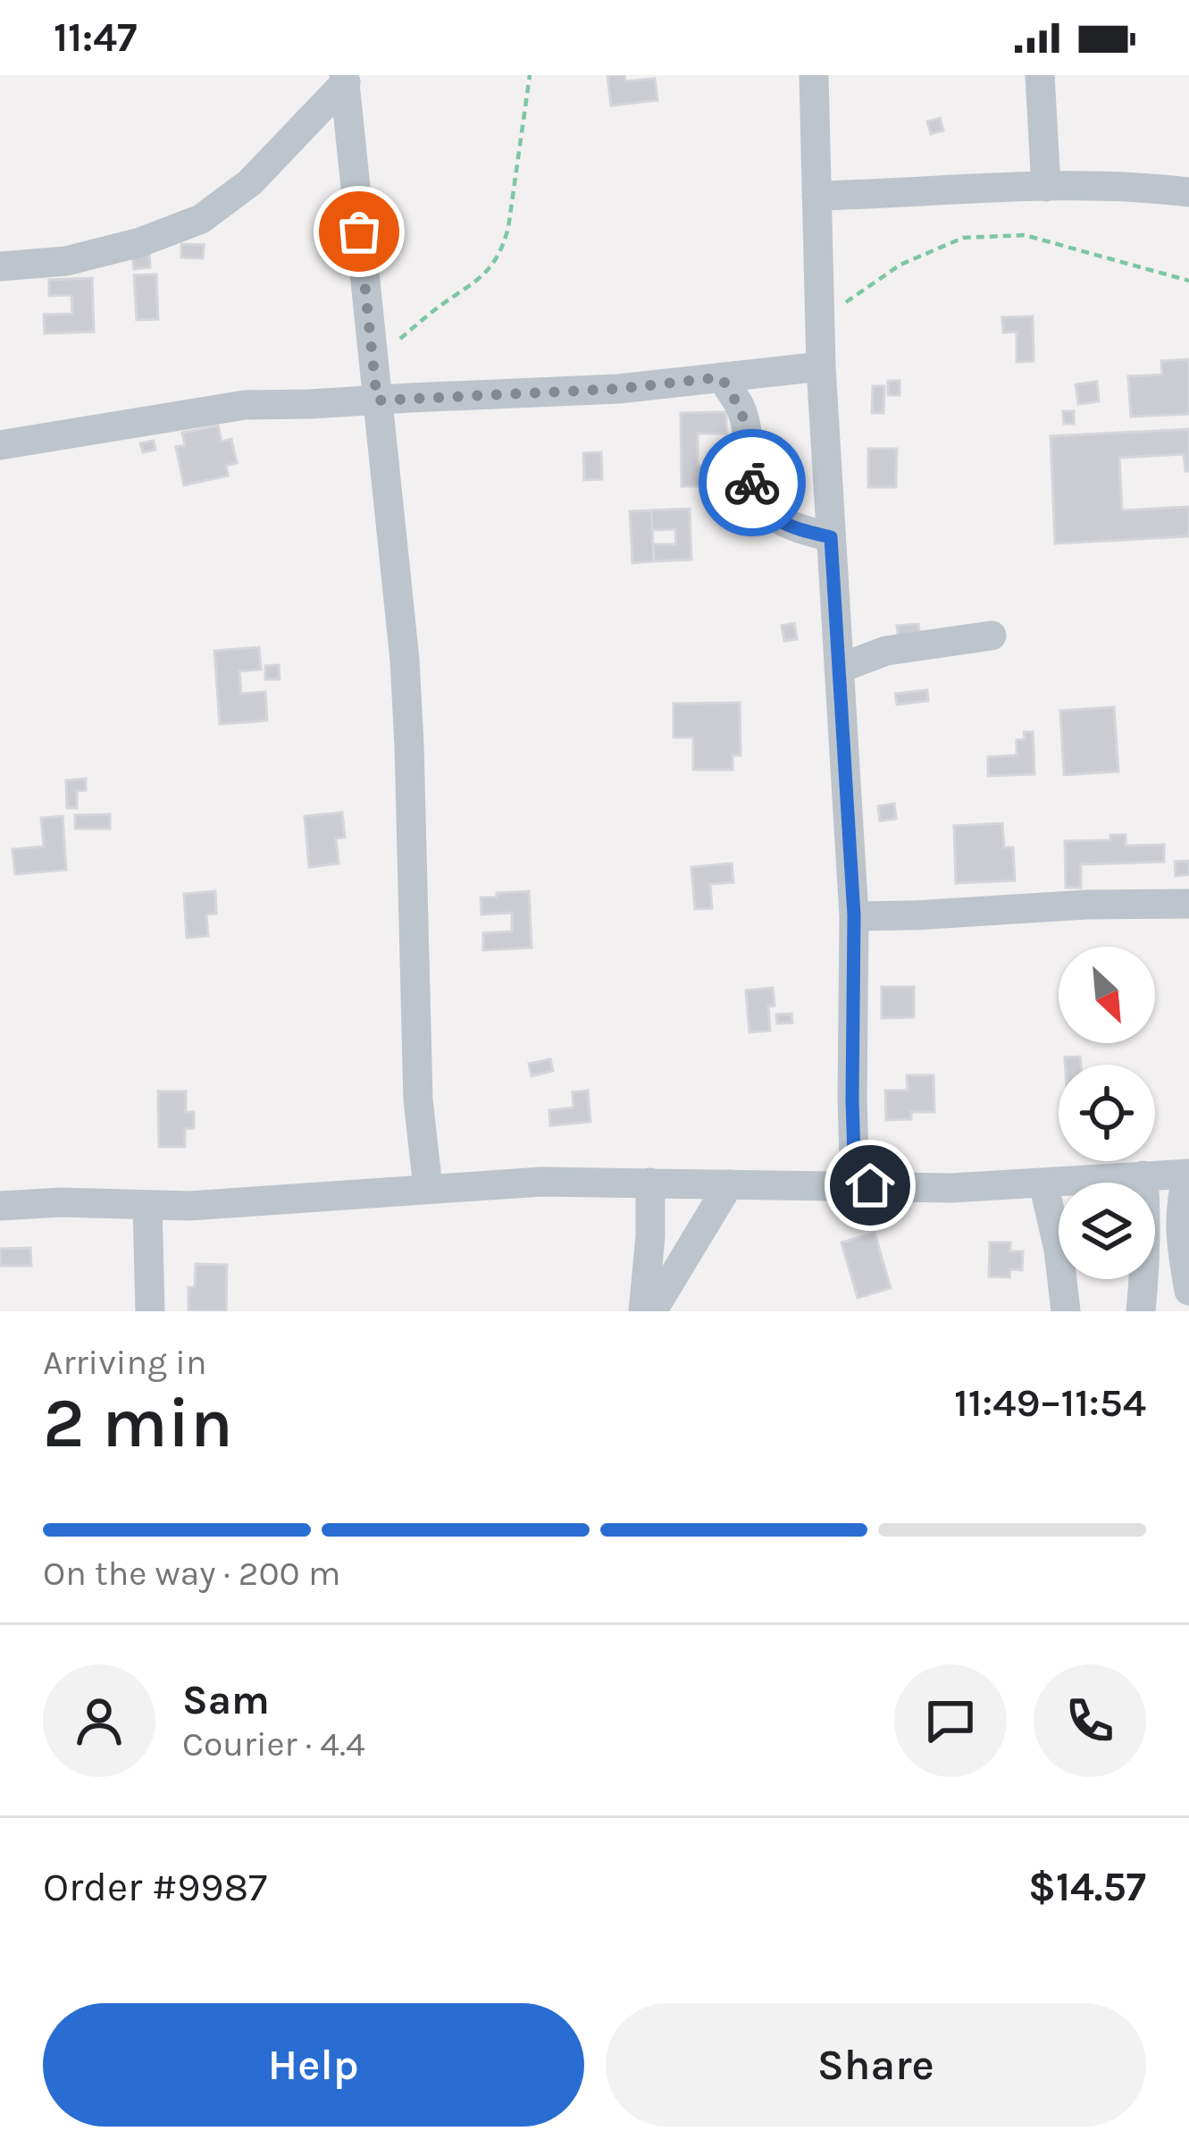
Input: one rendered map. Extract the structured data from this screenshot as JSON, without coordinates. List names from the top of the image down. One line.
{"north":"bottom right","page":{"status":"11:47","heading":["2 min","Arriving in","11:49–11:54"],"panel":["Sam","Courier · 4.4","Order #9987","$14.57"],"bar":"On the way · 200 m","buttons":["Help","Share"]}}
